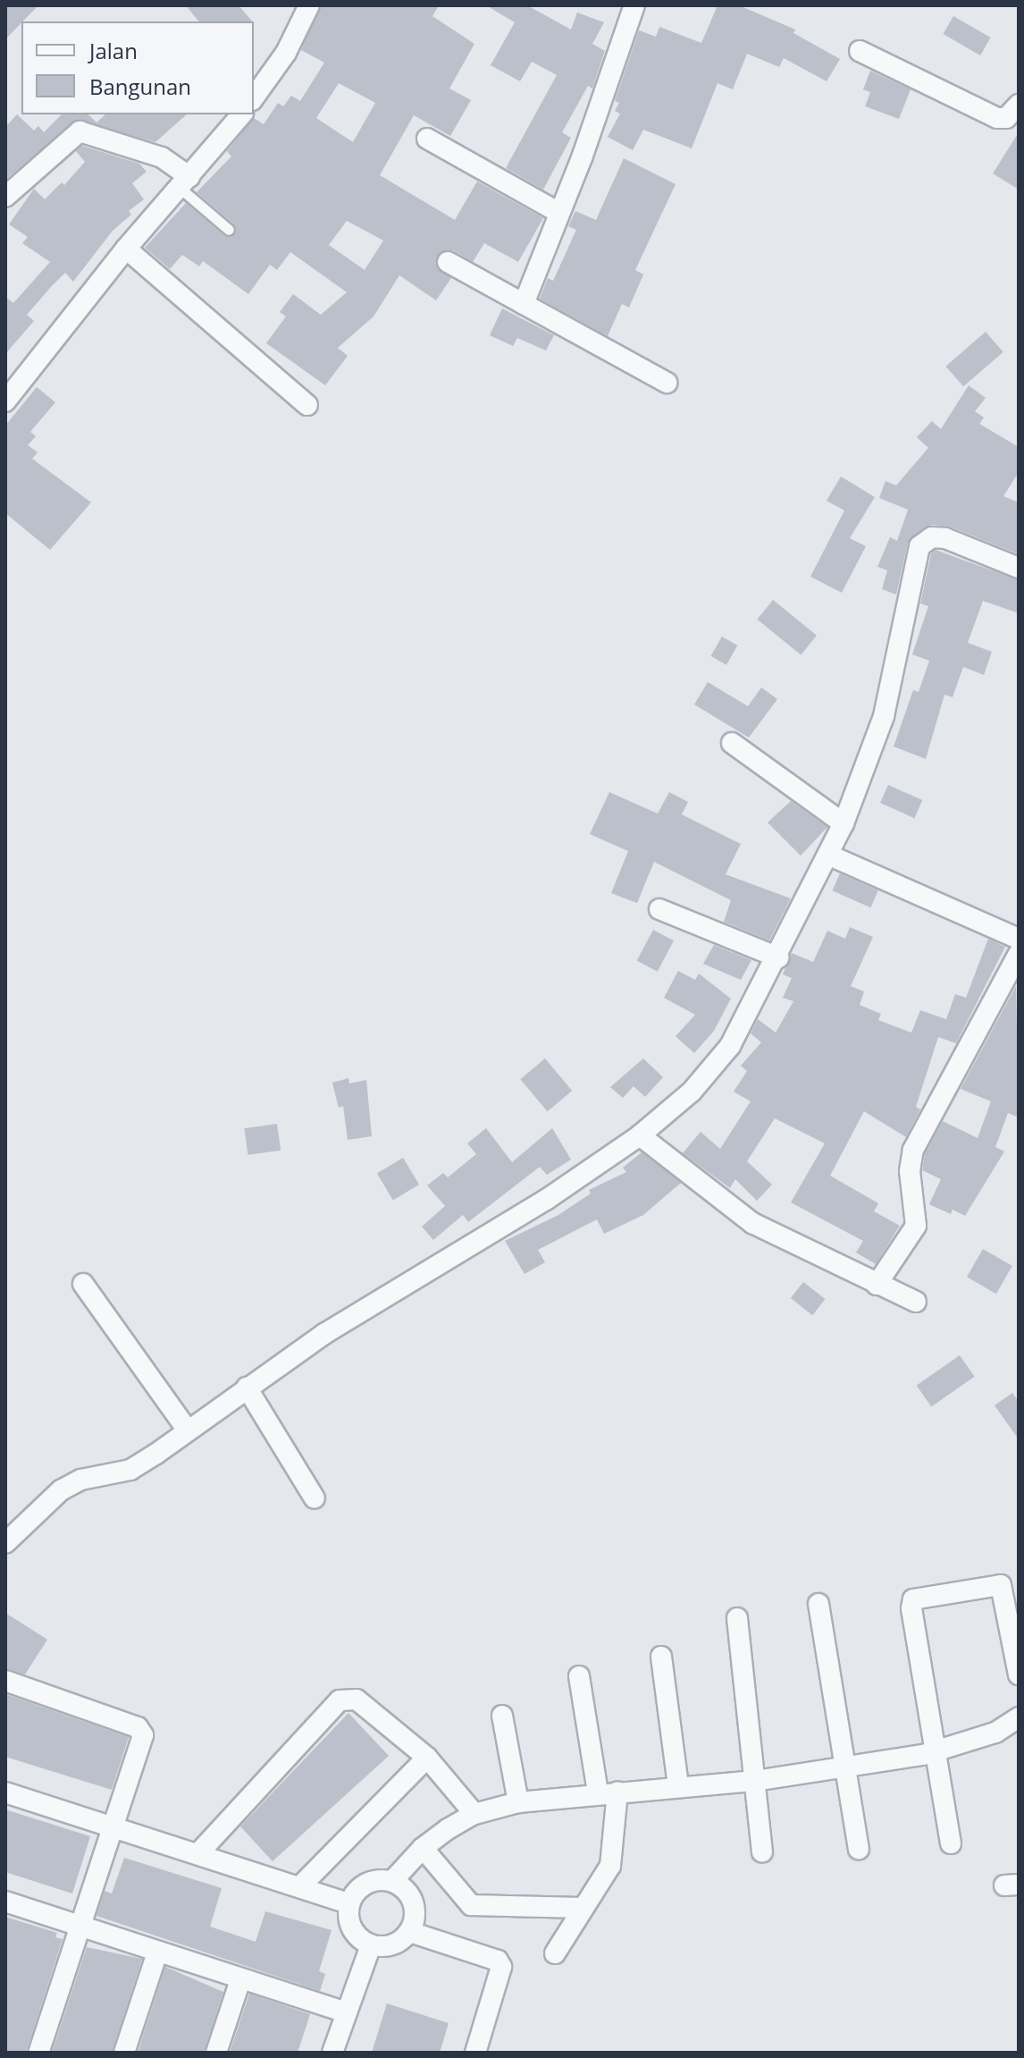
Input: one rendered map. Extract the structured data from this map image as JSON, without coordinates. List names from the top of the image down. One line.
{"legend":["Jalan","Bangunan"]}
